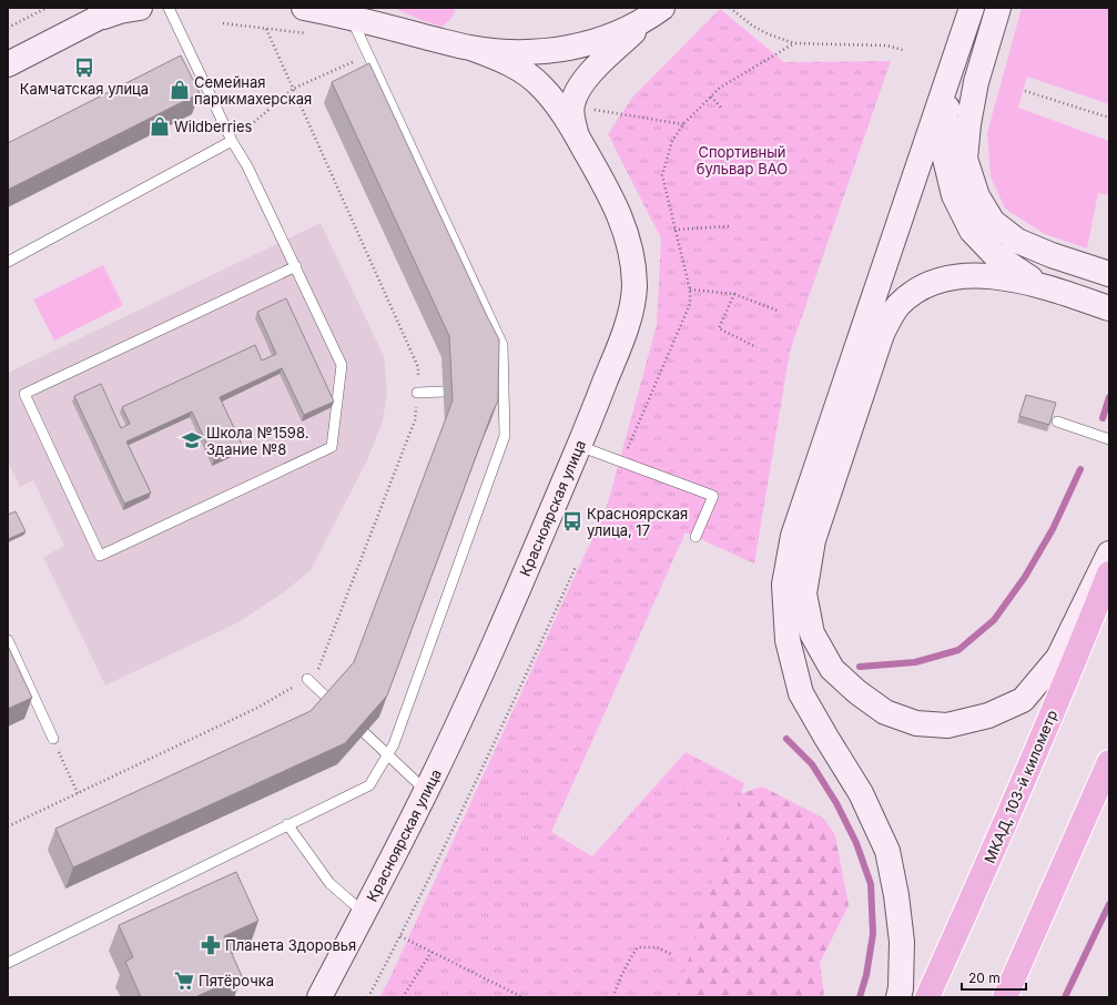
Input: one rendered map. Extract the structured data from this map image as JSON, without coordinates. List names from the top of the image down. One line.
{"streets":{"highway":["МКАД, 103-й километр"],"main road":["Красноярская улица"]},"parks":["Спортивный бульвар ВАО"],"places":{"bus stop":["Камчатская улица","Красноярская улица, 17"],"shop":["Семейная парикмахерская","Wildberries"],"school or university":["Школа №1598. Здание №8"],"pharmacy":["Планета Здоровья"],"supermarket":["Пятёрочка"]},"scale_bar":"20 m"}
